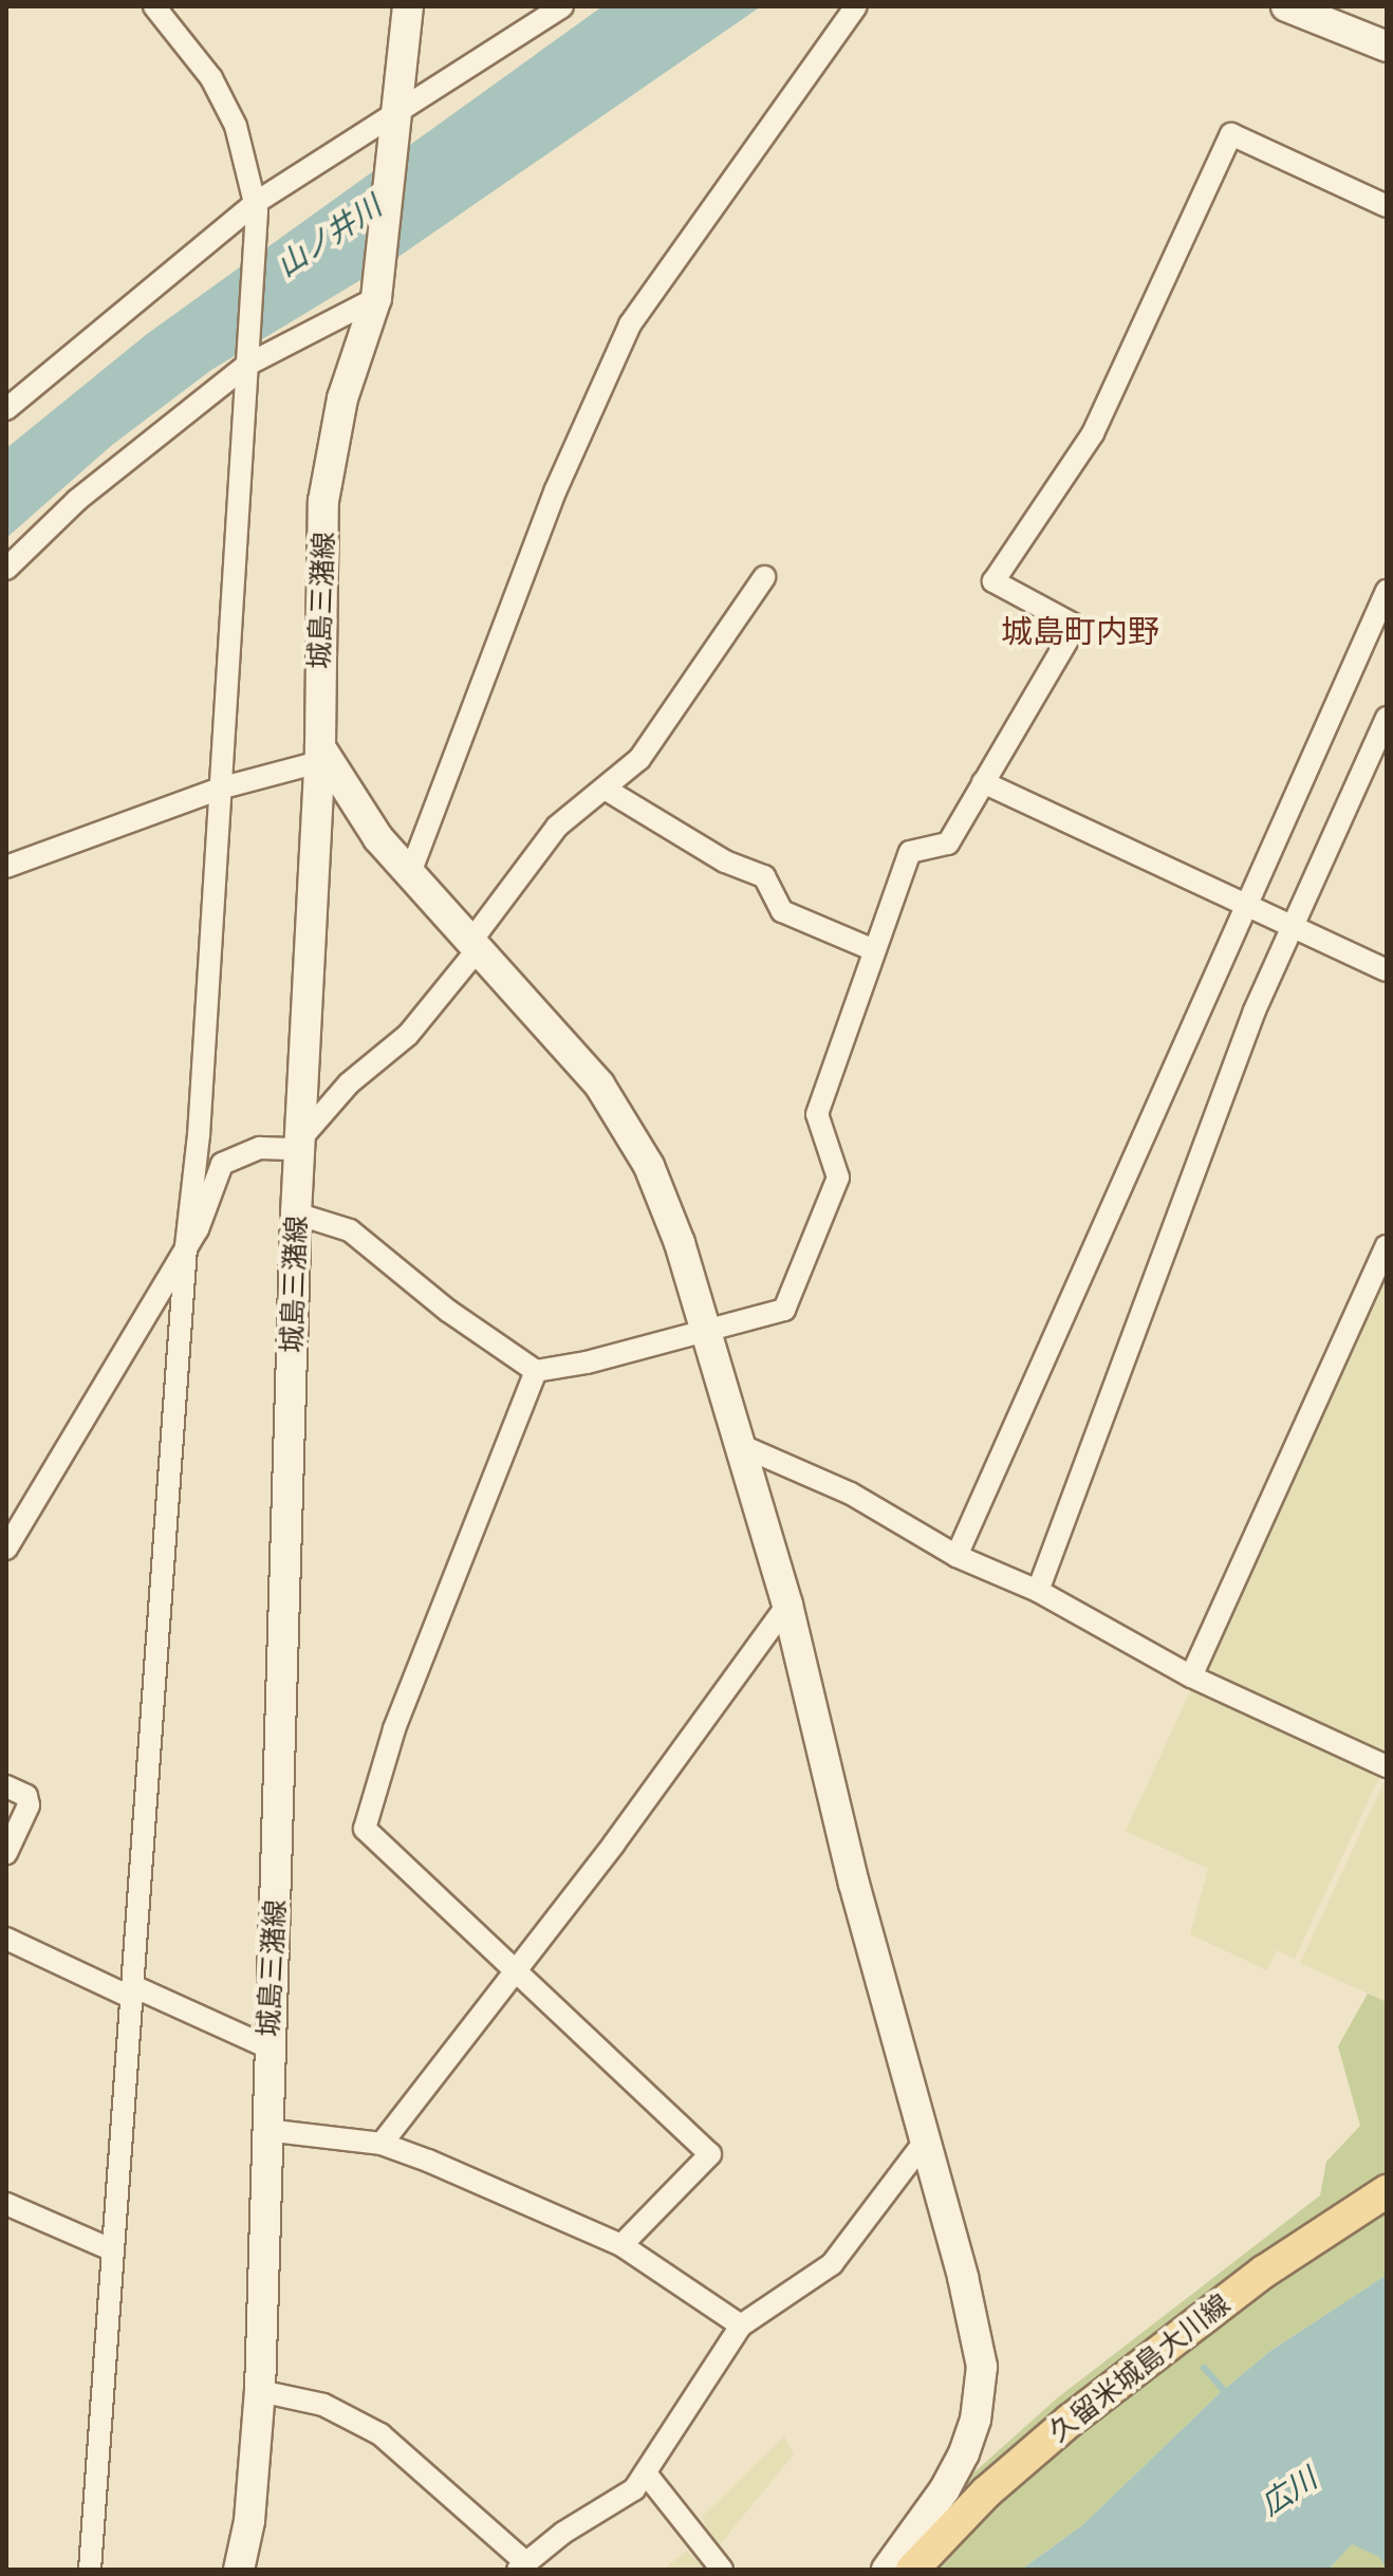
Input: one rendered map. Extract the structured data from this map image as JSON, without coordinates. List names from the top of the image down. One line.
{"streets":{"main road":["城島三潴線","久留米城島大川線"]},"districts":["城島町内野"],"water":["山ノ井川","広川"]}
